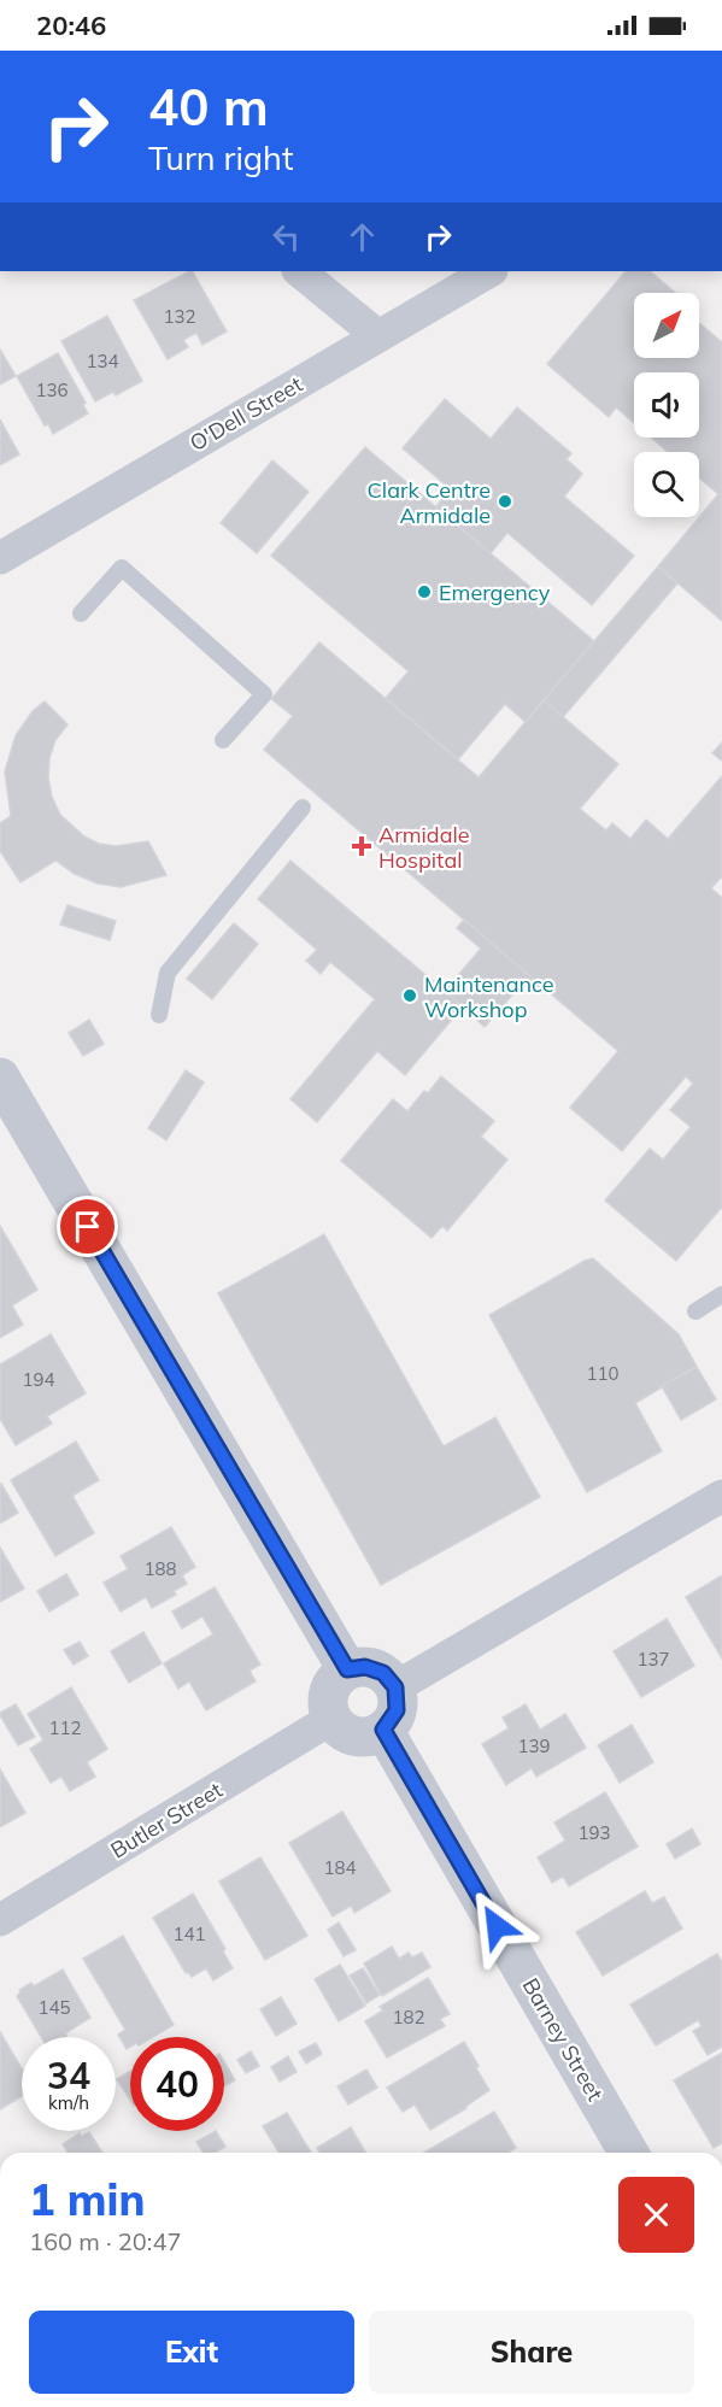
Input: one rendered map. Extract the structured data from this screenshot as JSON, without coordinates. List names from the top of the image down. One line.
{"streets":{"street":["O'Dell Street","Butler Street","Barney Street"]},"crossings":[["Butler Street","Barney Street"]],"places":{"other":["Clark Centre Armidale","Emergency","Maintenance Workshop"],"health":["Armidale Hospital"]},"house_numbers":["132","134","136","110","194","188","137","112","139","193","184","141","145","182"],"north":"top right","page":{"status":"20:46","turn":["40 m","Turn right"],"speed":"34 km/h","limit":"40","heading":["1 min","160 m · 20:47"],"buttons":["Exit","Share"]}}
